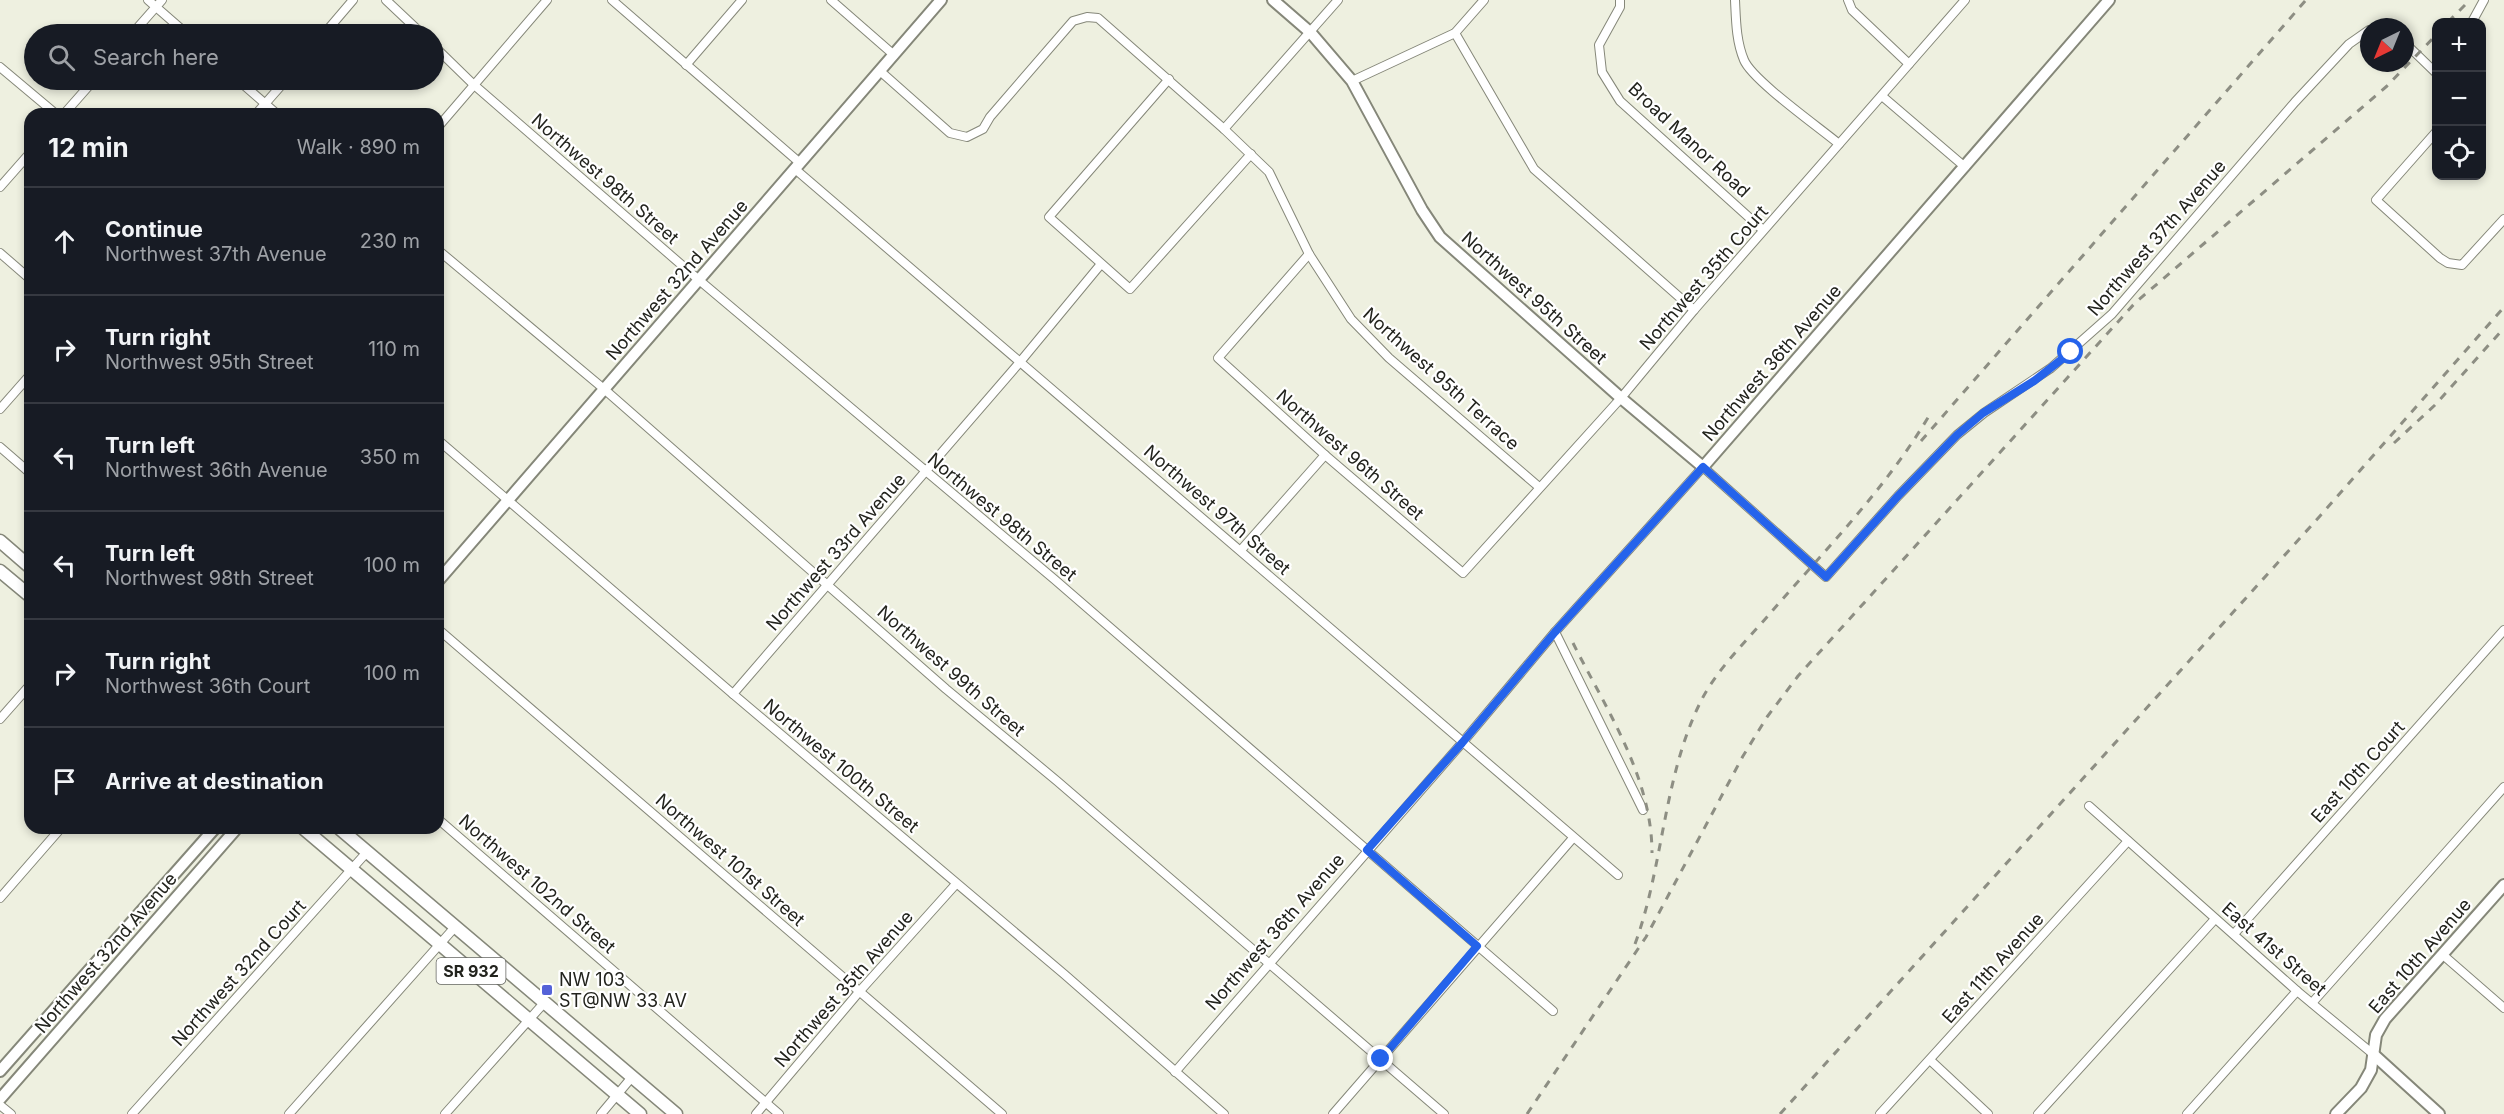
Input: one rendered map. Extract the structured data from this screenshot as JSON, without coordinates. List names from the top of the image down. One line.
{"streets":{"main road":["SR 932"],"street":["Broad Manor Road","Northwest 98th Street","Northwest 37th Avenue","Northwest 35th Court","Northwest 32nd Avenue","Northwest 95th Street","Northwest 36th Avenue","Northwest 95th Terrace","Northwest 96th Street","Northwest 97th Street","Northwest 33rd Avenue","Northwest 99th Street","Northwest 100th Street","East 10th Court","Northwest 101st Street","Northwest 102nd Street","East 41st Street","East 10th Avenue","East 11th Avenue","Northwest 32nd Court","Northwest 35th Avenue"]},"crossings":[["Broad Manor Road","Northwest 35th Court"],["Northwest 98th Street","Northwest 32nd Avenue"],["Northwest 98th Street","Northwest 36th Avenue"],["Northwest 98th Street","Northwest 33rd Avenue"],["Northwest 37th Avenue","Northwest 95th Street"],["Northwest 35th Court","Northwest 95th Street"],["Northwest 35th Court","Northwest 95th Terrace"],["Northwest 35th Court","Northwest 96th Street"],["Northwest 32nd Avenue","Northwest 95th Terrace"],["Northwest 32nd Avenue","Northwest 97th Street"],["Northwest 32nd Avenue","Northwest 99th Street"],["Northwest 32nd Avenue","Northwest 100th Street"],["Northwest 95th Street","Northwest 36th Avenue"],["Northwest 36th Avenue","Northwest 97th Street"],["Northwest 36th Avenue","Northwest 99th Street"],["Northwest 36th Avenue","Northwest 100th Street"],["Northwest 95th Terrace","Northwest 96th Street"],["Northwest 97th Street","Northwest 33rd Avenue"],["Northwest 33rd Avenue","Northwest 99th Street"],["Northwest 33rd Avenue","Northwest 100th Street"],["Northwest 100th Street","Northwest 35th Avenue"],["East 10th Court","East 41st Street"],["Northwest 101st Street","Northwest 35th Avenue"],["Northwest 102nd Street","Northwest 35th Avenue"],["East 41st Street","East 10th Avenue"],["East 41st Street","East 11th Avenue"],["SR 932","Northwest 32nd Court"]],"places":{"transit":["NW 103 ST@NW 33 AV"]},"north":"bottom left","page":{"map_buttons":["+","−"],"search":"Search here","heading":["12 min","Walk · 890 m"],"list":[["Continue","Northwest 37th Avenue","230 m"],["Turn right","Northwest 95th Street","110 m"],["Turn left","Northwest 36th Avenue","350 m"],["Turn left","Northwest 98th Street","100 m"],["Turn right","Northwest 36th Court","100 m"],"Arrive at destination"]}}
